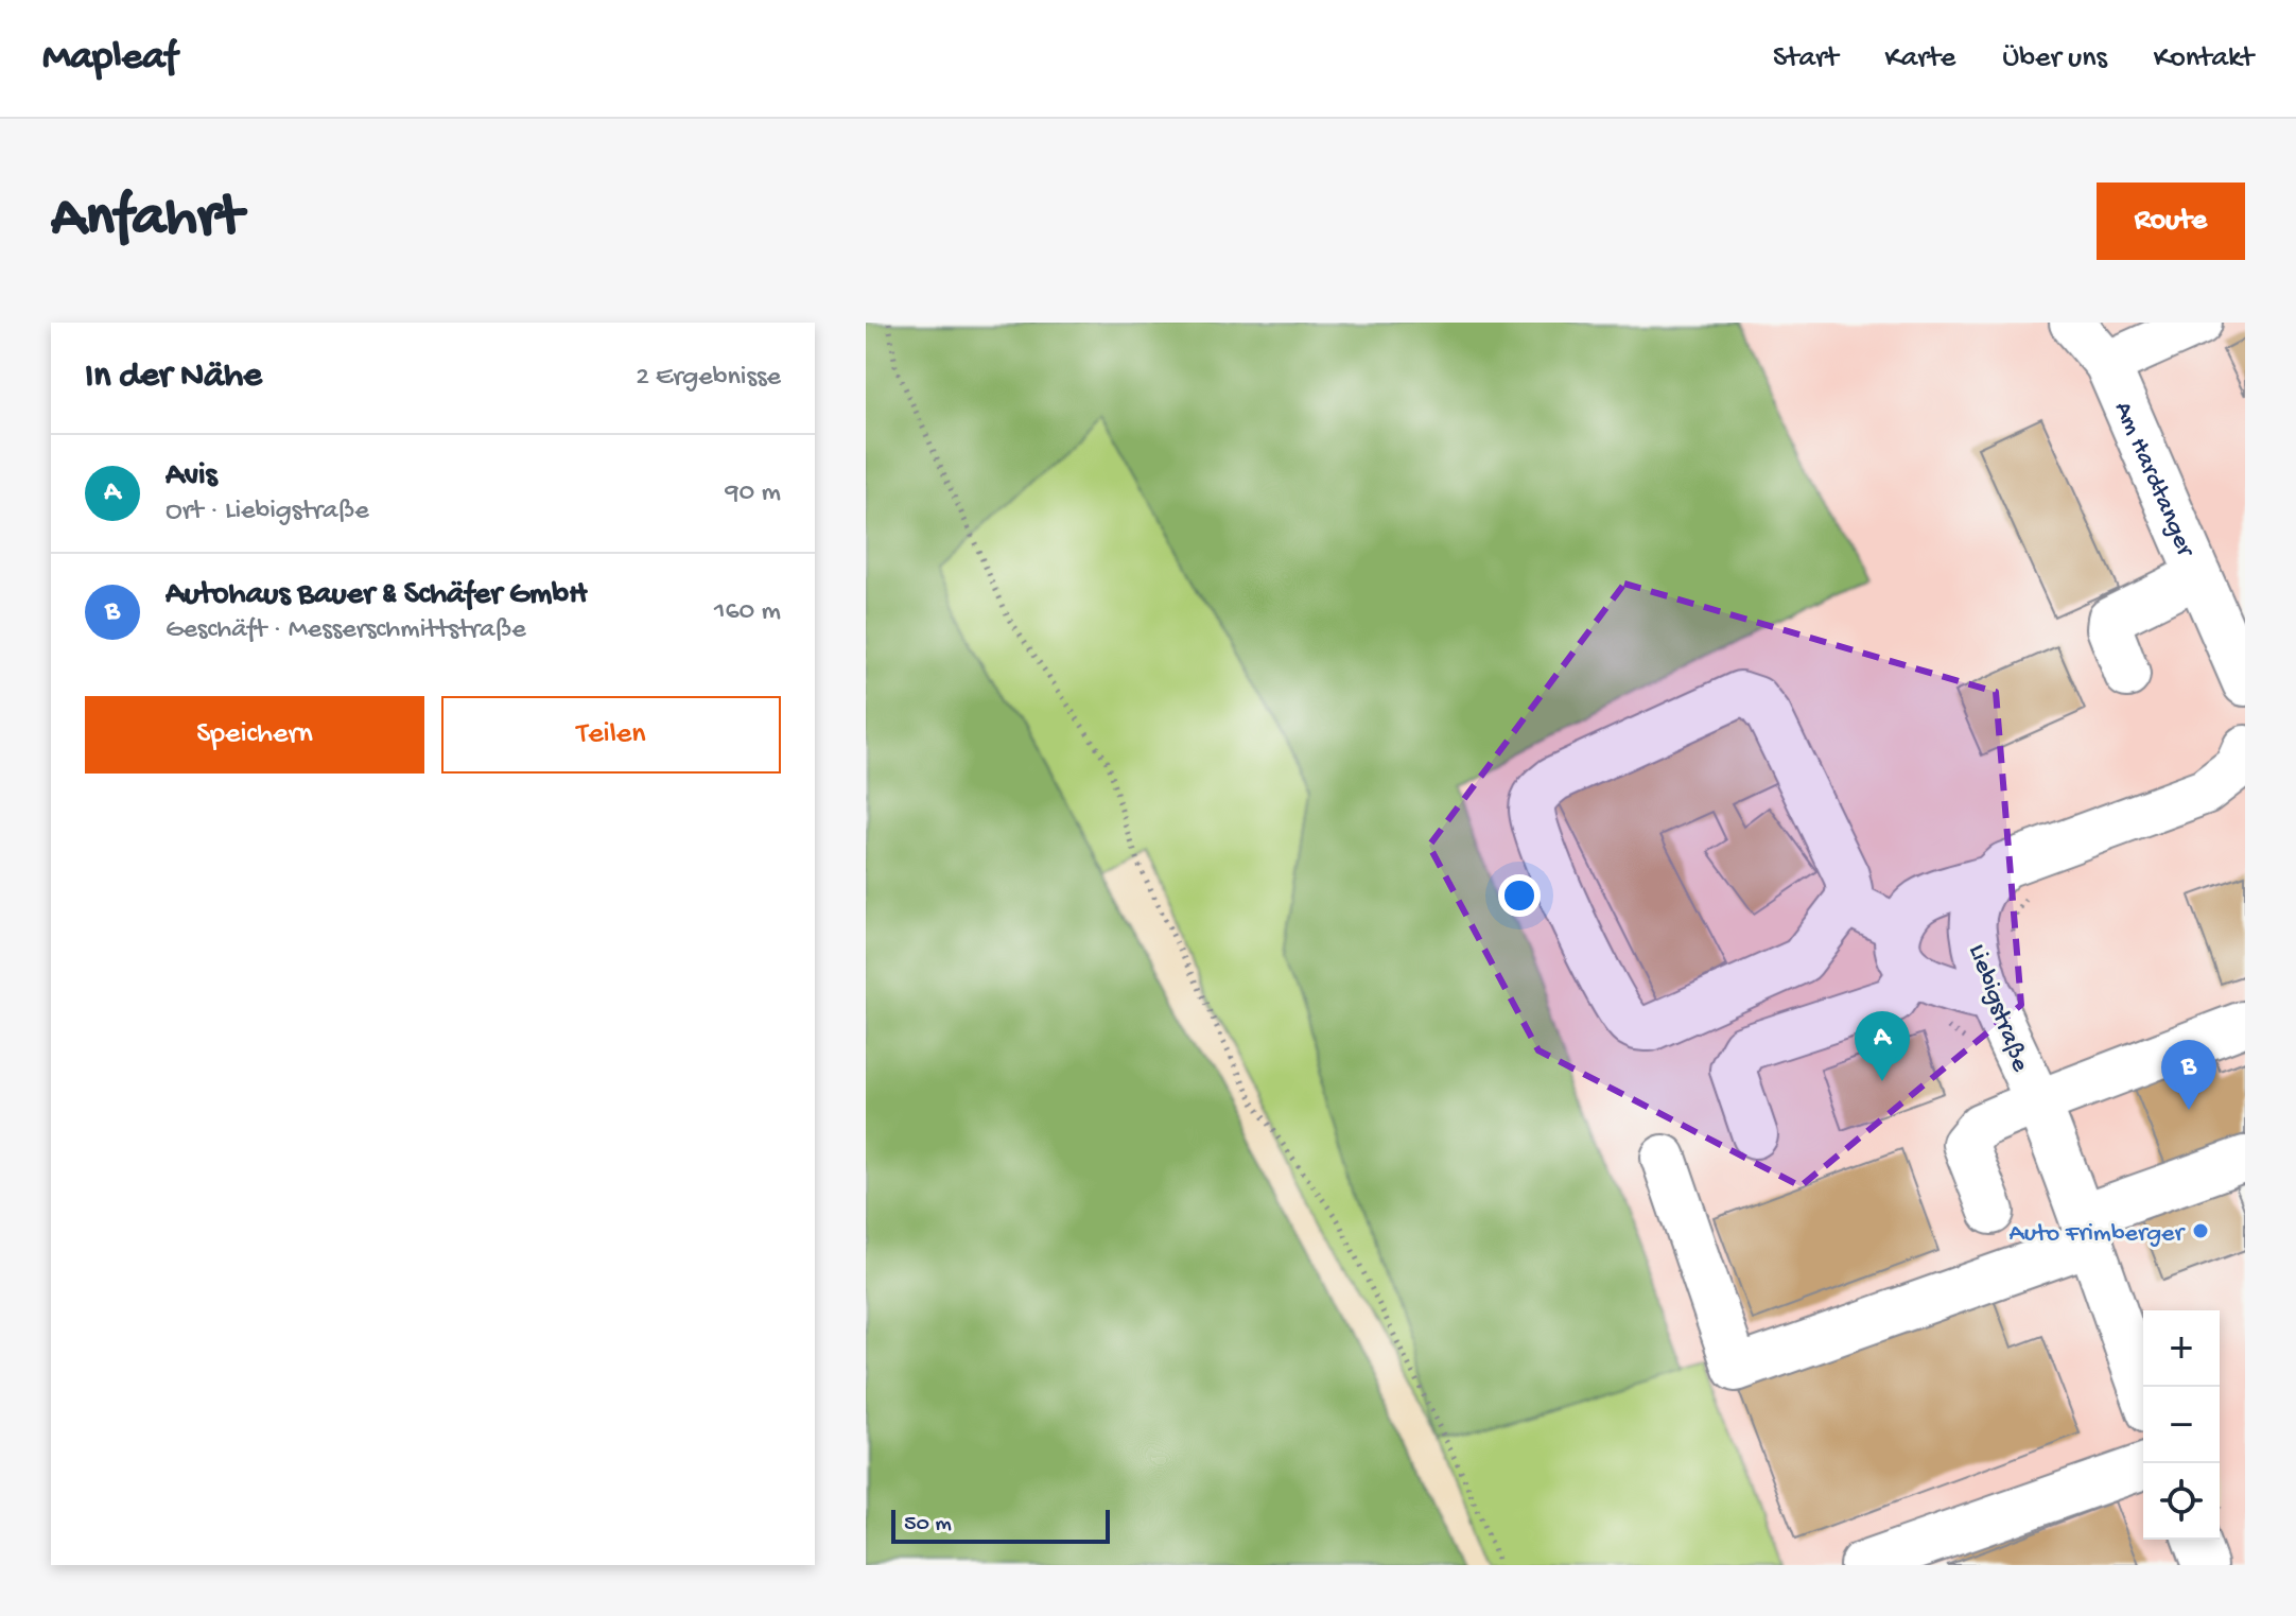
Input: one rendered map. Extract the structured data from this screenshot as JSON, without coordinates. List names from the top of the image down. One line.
{"streets":{"street":["Am Hardtanger","Liebigstraße"]},"places":["Auto Frimberger"],"scale_bar":"50 m","page":{"header":"Mapleaf","nav":["Start","Karte","Über uns","Kontakt"],"buttons":["Route",["Speichern","Teilen"]],"title":"Anfahrt","heading":["In der Nähe","2 Ergebnisse"],"list":[{"mark":"A","name":"Avis","note":"Ort · Liebigstraße","value":"90 m"},{"mark":"B","name":"Autohaus Bauer & Schäfer GmbH","note":"Geschäft · Messerschmittstraße","value":"160 m"}],"pins":["A","B"],"map_buttons":["+","−"],"scale":"50 m"}}
